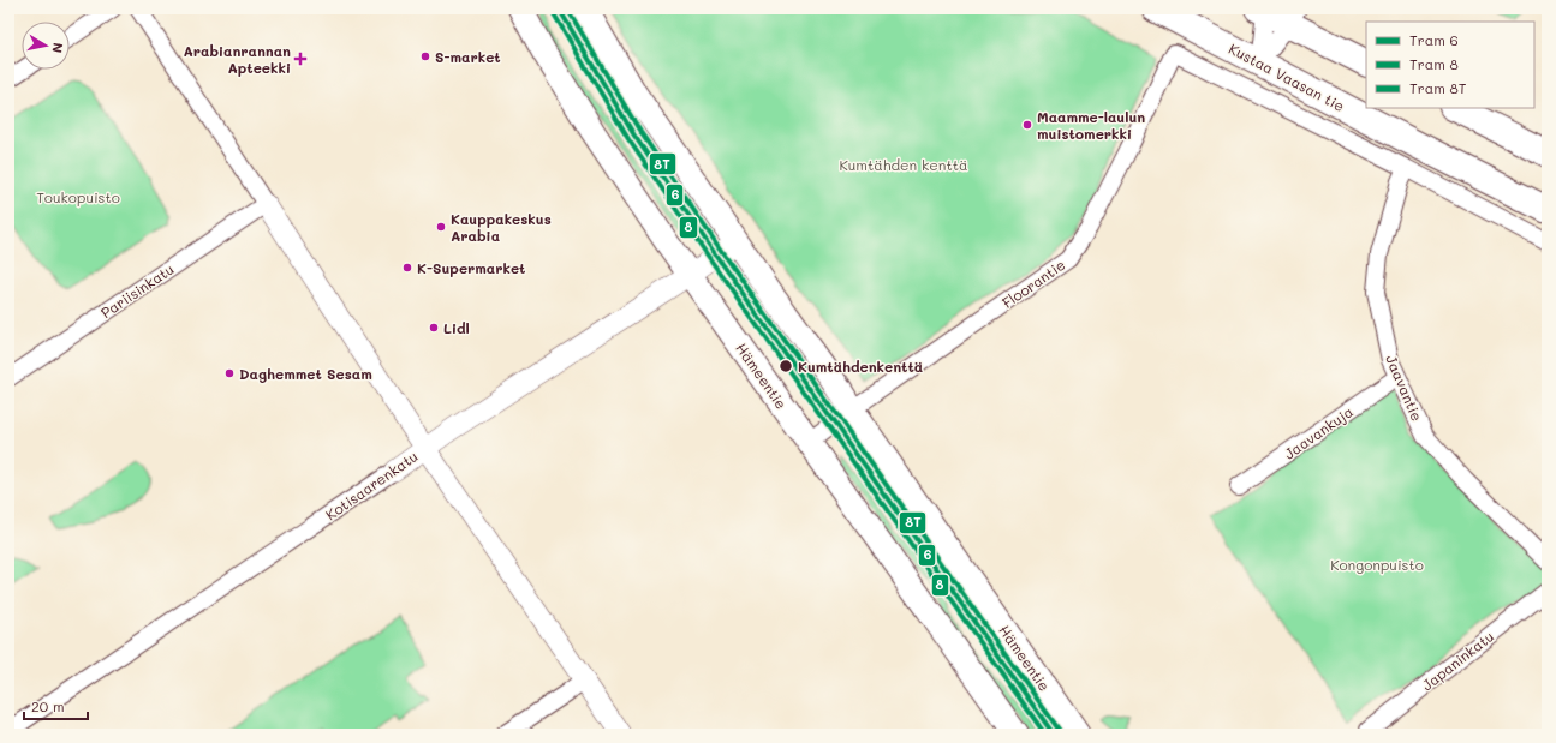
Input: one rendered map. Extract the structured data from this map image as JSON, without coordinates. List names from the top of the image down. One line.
{"streets":{"main road":["Kustaa Vaasan tie","Hämeentie"],"street":["Floorantie","Pariisinkatu","Jaavantie","Jaavankuja","Kotisaarenkatu","Japaninkatu"]},"crossings":[["Kustaa Vaasan tie","Floorantie"],["Kustaa Vaasan tie","Jaavantie"],["Floorantie","Hämeentie"],["Hämeentie","Kotisaarenkatu"],["Jaavantie","Jaavankuja"]],"parks":["Kumtähden kenttä","Toukopuisto","Kongonpuisto"],"places":{"other":["S-market","Maamme-laulun muistomerkki","Kauppakeskus Arabia","K-Supermarket","Lidl","Kumtähdenkenttä","Daghemmet Sesam"],"health":["Arabianrannan Apteekki"]},"lines":["tram line 6","tram line 8T","tram line 8"],"legend":["Tram 6","Tram 8","Tram 8T"],"scale_bar":"20 m","north":"right"}
